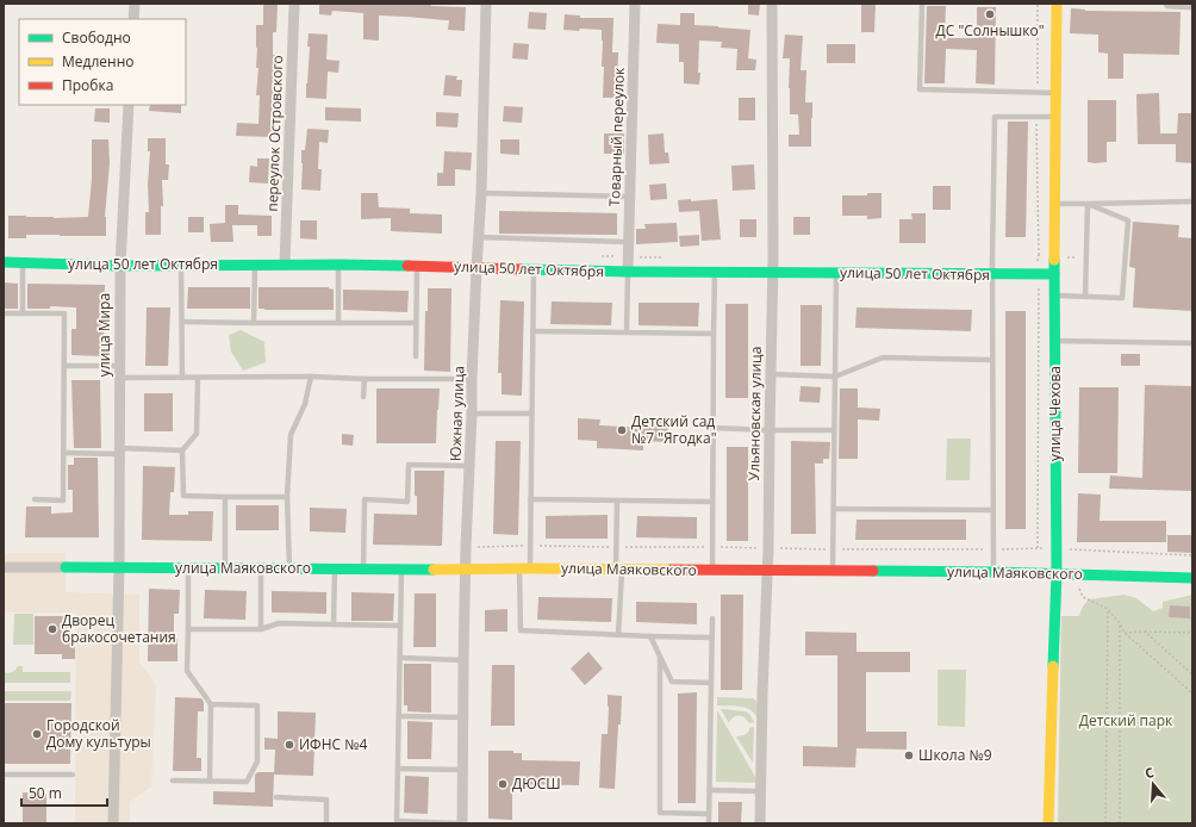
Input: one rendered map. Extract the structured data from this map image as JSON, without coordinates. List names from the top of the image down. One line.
{"streets":{"main road":["улица 50 лет Октября","улица Чехова","улица Маяковского"],"street":["переулок Островского","Товарный переулок","улица Мира","Южная улица","Ульяновская улица"]},"crossings":[["переулок Островского","улица 50 лет Октября"],["Товарный переулок","улица 50 лет Октября"],["улица 50 лет Октября","улица Мира"],["улица 50 лет Октября","Южная улица"],["улица 50 лет Октября","Ульяновская улица"],["улица 50 лет Октября","улица Чехова"],["улица Мира","улица Маяковского"],["Южная улица","улица Маяковского"],["Ульяновская улица","улица Маяковского"],["улица Чехова","улица Маяковского"]],"parks":["Детский парк"],"places":["ДС \"Солнышко\"","Детский сад №7 \"Ягодка\"","Дворец бракосочетания","Городской Дому культуры","ИФНС №4","Школа №9","ДЮСШ"],"legend":["Свободно","Медленно","Пробка"],"scale_bar":"50 m","north":"top"}
